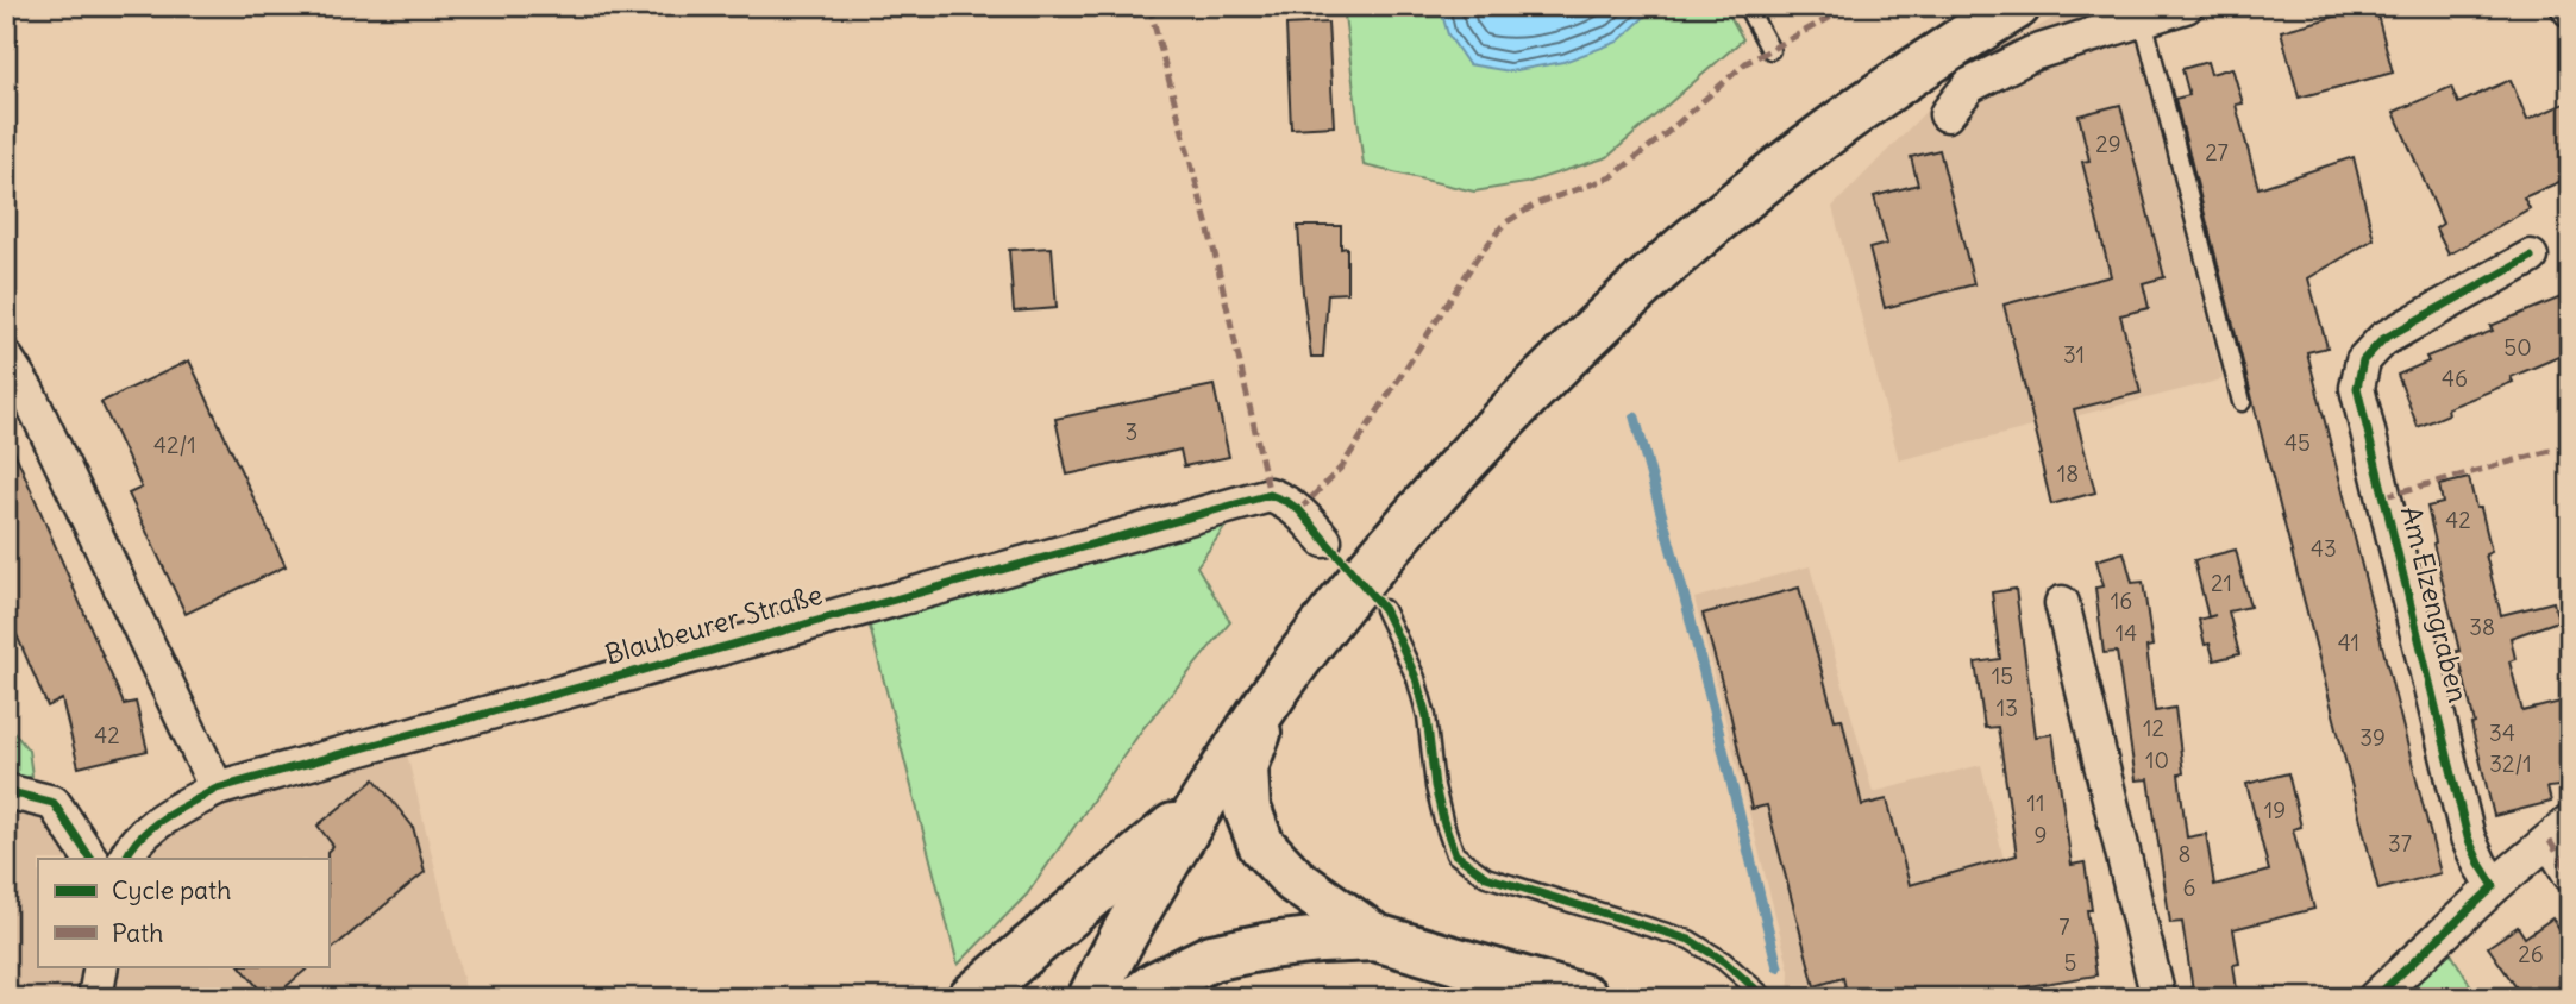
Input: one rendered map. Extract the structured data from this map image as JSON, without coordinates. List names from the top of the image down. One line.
{"streets":{"street":["Am Elzengraben","Blaubeurer Straße"]},"house_numbers":["29","27","50","31","46","3","45","42/1","18","42","43","21","16","38","14","41","15","13","12","34","42","39","10","32/1","11","19","9","37","8","6","7","26","5"],"legend":["Cycle path","Path"]}
